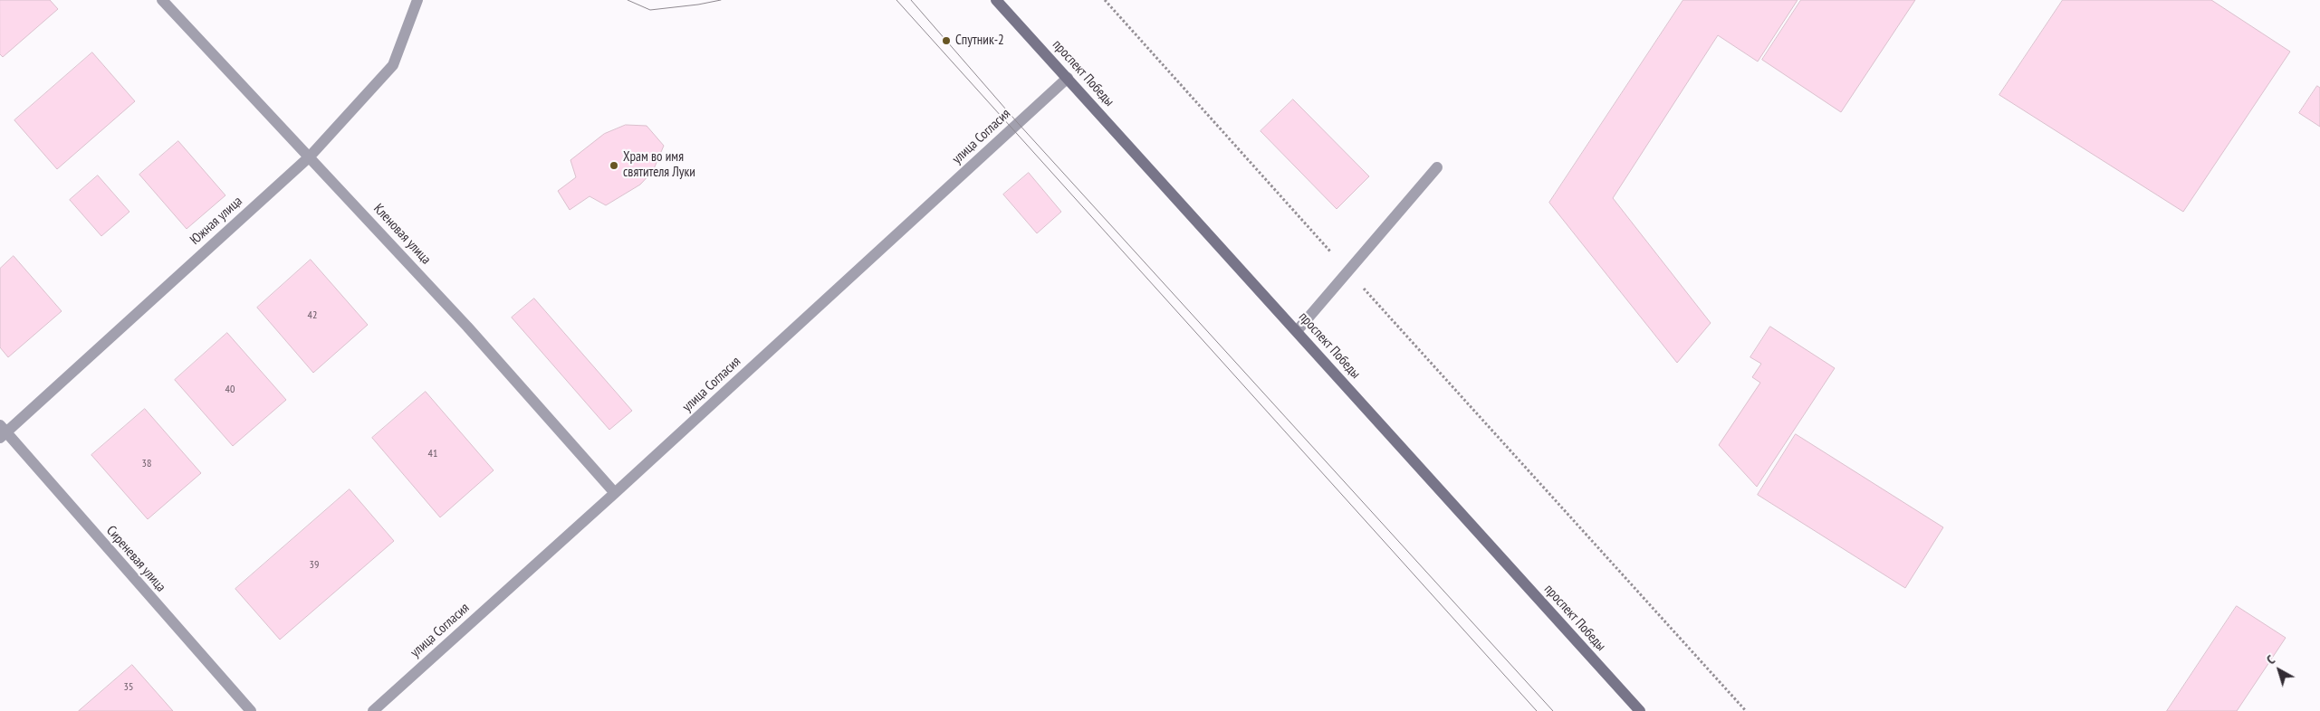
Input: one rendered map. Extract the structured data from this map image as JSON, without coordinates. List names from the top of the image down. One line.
{"streets":{"main road":["проспект Победы"],"street":["улица Согласия","Южная улица","Кленовая улица","Сиреневая улица"]},"crossings":[["проспект Победы","улица Согласия"],["улица Согласия","Кленовая улица"],["Южная улица","Кленовая улица"],["Южная улица","Сиреневая улица"]],"places":["Спутник-2","Храм во имя святителя Луки"],"house_numbers":["42","40","41","38","39","35"],"north":"top left"}
